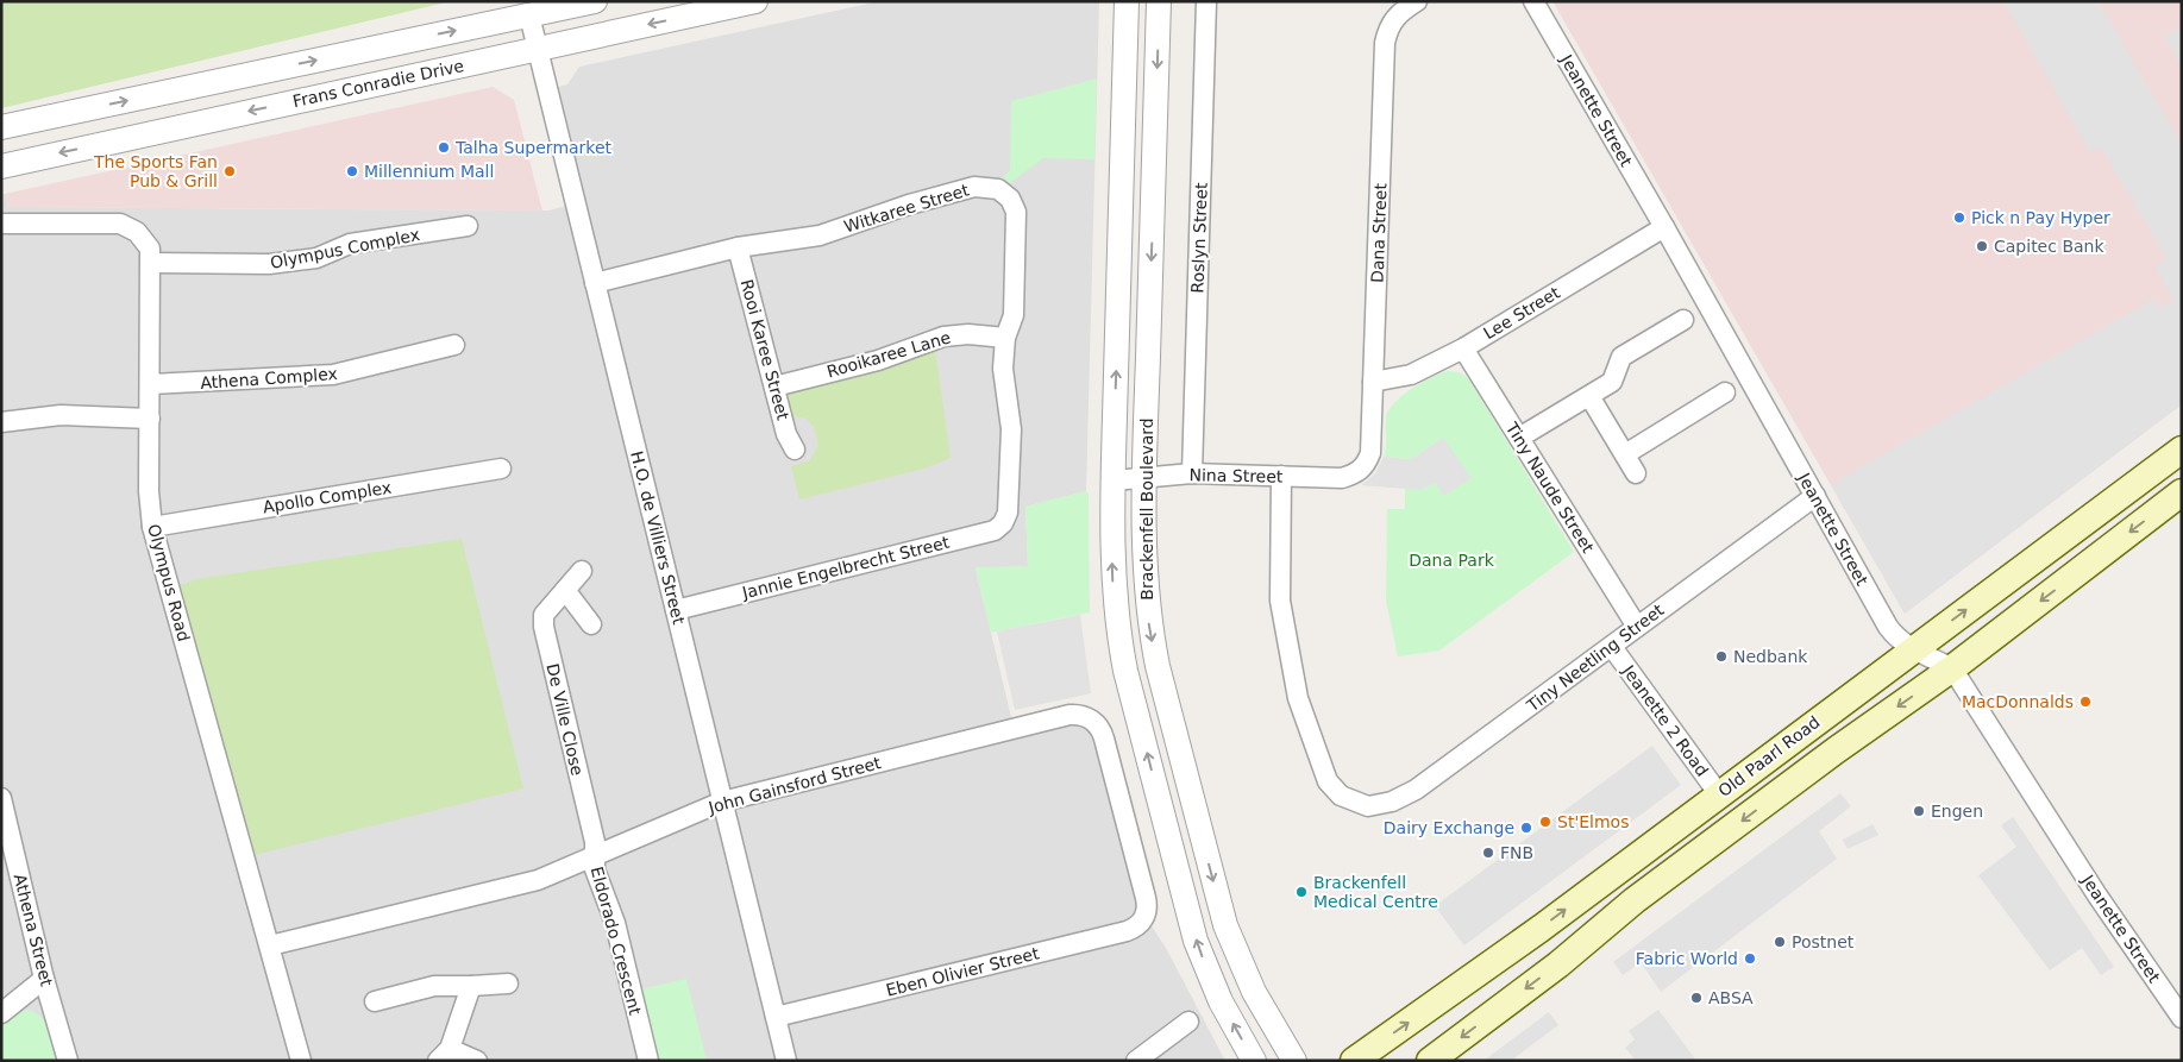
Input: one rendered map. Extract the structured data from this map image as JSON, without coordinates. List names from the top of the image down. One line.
{"streets":{"main road":["Old Paarl Road"],"street":["Frans Conradie Drive","Jeanette Street","Witkaree Street","Dana Street","Roslyn Street","Olympus Complex","Lee Street","Rooi Karee Street","Rooikaree Lane","Athena Complex","Nina Street","Tiny Naude Street","Apollo Complex","Brackenfell Boulevard","H.O. de Villiers Street","Jannie Engelbrecht Street","Olympus Road","Tiny Neetling Street","De Ville Close","Jeanette 2 Road","John Gainsford Street","Athena Street","Eldorado Crescent","Eben Olivier Street"]},"crossings":[["Frans Conradie Drive","H.O. de Villiers Street"],["Jeanette Street","Lee Street"],["Jeanette Street","Tiny Neetling Street"],["Jeanette Street","Old Paarl Road"],["Witkaree Street","Rooi Karee Street"],["Witkaree Street","Rooikaree Lane"],["Witkaree Street","H.O. de Villiers Street"],["Witkaree Street","Jannie Engelbrecht Street"],["Dana Street","Lee Street"],["Dana Street","Nina Street"],["Roslyn Street","Nina Street"],["Olympus Complex","Olympus Road"],["Lee Street","Tiny Naude Street"],["Rooi Karee Street","Rooikaree Lane"],["Athena Complex","Olympus Road"],["Nina Street","Brackenfell Boulevard"],["Nina Street","Tiny Neetling Street"],["Tiny Naude Street","Tiny Neetling Street"],["Apollo Complex","Olympus Road"],["H.O. de Villiers Street","Jannie Engelbrecht Street"],["H.O. de Villiers Street","John Gainsford Street"],["H.O. de Villiers Street","Eben Olivier Street"],["Olympus Road","John Gainsford Street"],["Tiny Neetling Street","Jeanette 2 Road"],["De Ville Close","John Gainsford Street"],["De Ville Close","Eldorado Crescent"],["Jeanette 2 Road","Old Paarl Road"],["John Gainsford Street","Eldorado Crescent"],["John Gainsford Street","Eben Olivier Street"]],"parks":["Dana Park"],"places":["Talha Supermarket","The Sports Fan Pub & Grill","Millennium Mall","Pick n Pay Hyper","Capitec Bank","Nedbank","MacDonnalds","Engen","St'Elmos","Dairy Exchange","FNB","Brackenfell Medical Centre","Postnet","Fabric World","ABSA"]}
